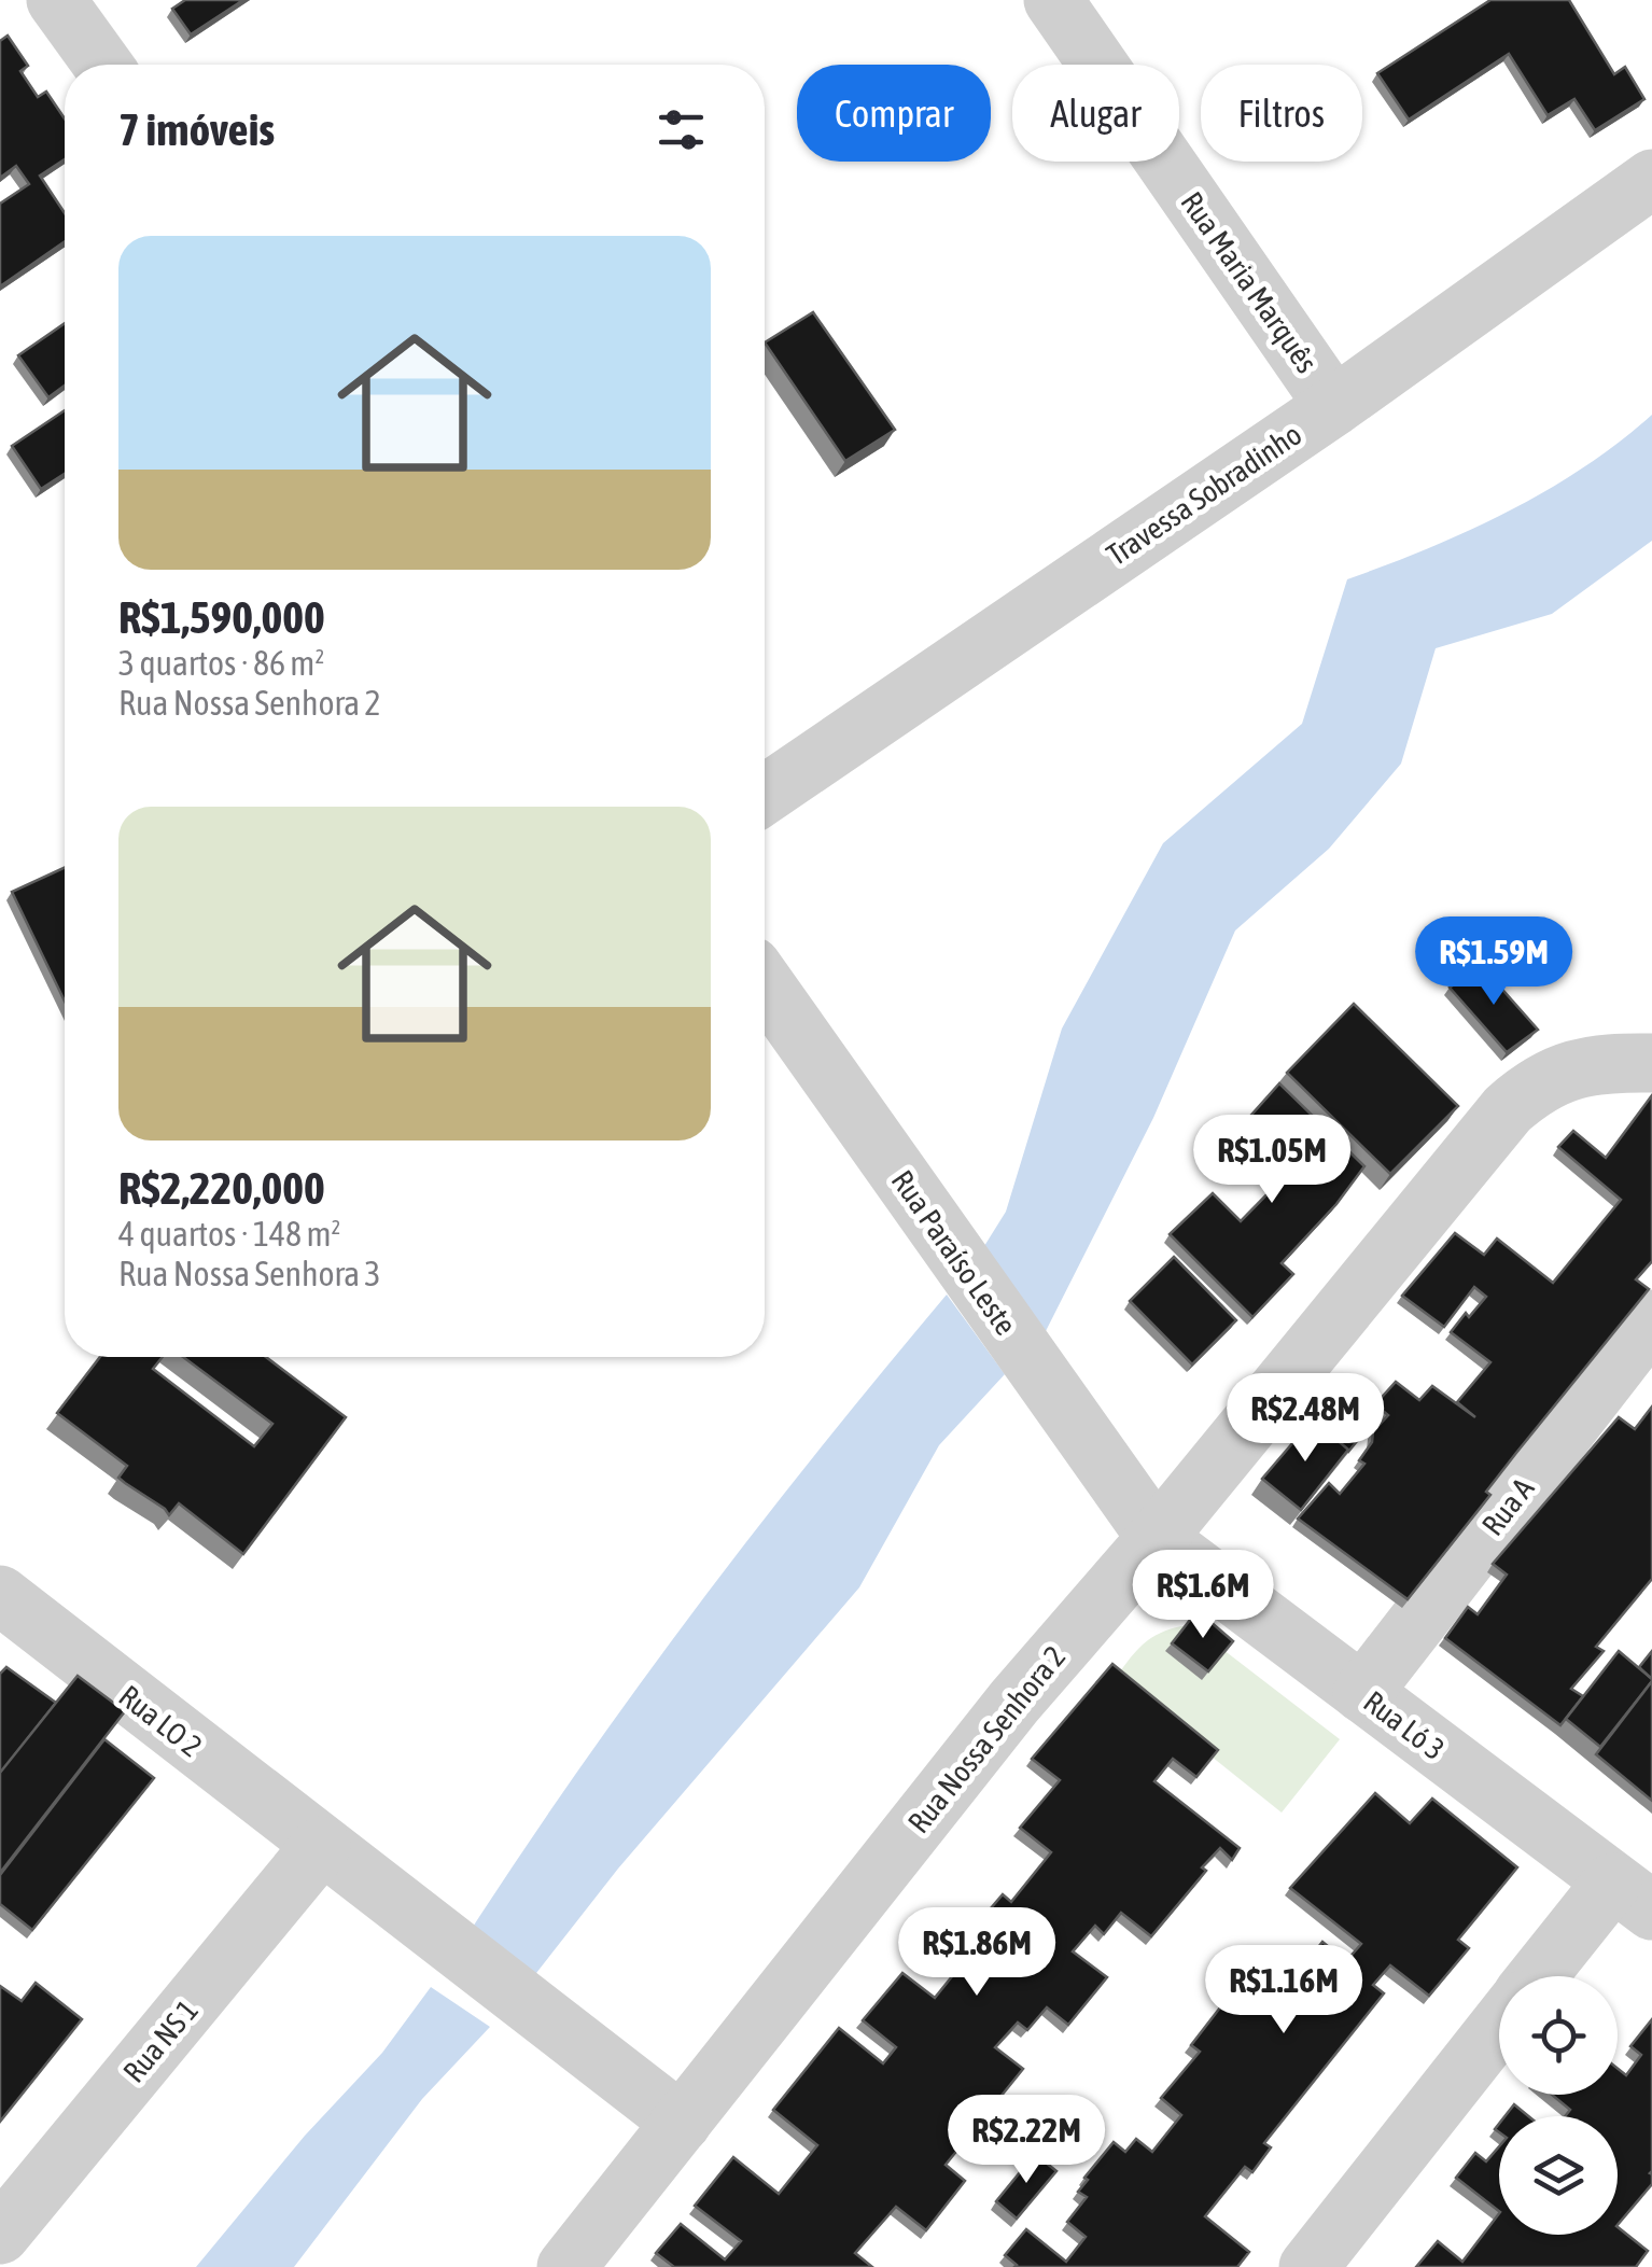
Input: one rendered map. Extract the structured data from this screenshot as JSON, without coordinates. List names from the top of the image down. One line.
{"streets":{"street":["Rua Maria Marquês","Travessa Sobradinho","Rua Paraíso Leste","Rua A","Rua LO 2","Rua Ló 3","Rua Nossa Senhora 2","Rua NS 1"]},"crossings":[["Rua Maria Marquês","Travessa Sobradinho"],["Rua Paraíso Leste","Rua Ló 3"],["Rua Paraíso Leste","Rua Nossa Senhora 2"],["Rua A","Rua Ló 3"],["Rua LO 2","Rua Nossa Senhora 2"],["Rua LO 2","Rua NS 1"],["Rua Ló 3","Rua Nossa Senhora 2"]],"page":{"chip":["Comprar","Alugar","Filtros"],"heading":"7 imóveis","list":[{"name":"R$1,590,000","note":"3 quartos · 86 m² · Rua Nossa Senhora 2"},{"name":"R$2,220,000","note":"4 quartos · 148 m² · Rua Nossa Senhora 3"}],"price":["R$1.59M","R$1.05M","R$2.48M","R$1.6M","R$1.86M","R$1.16M","R$2.22M"]}}
